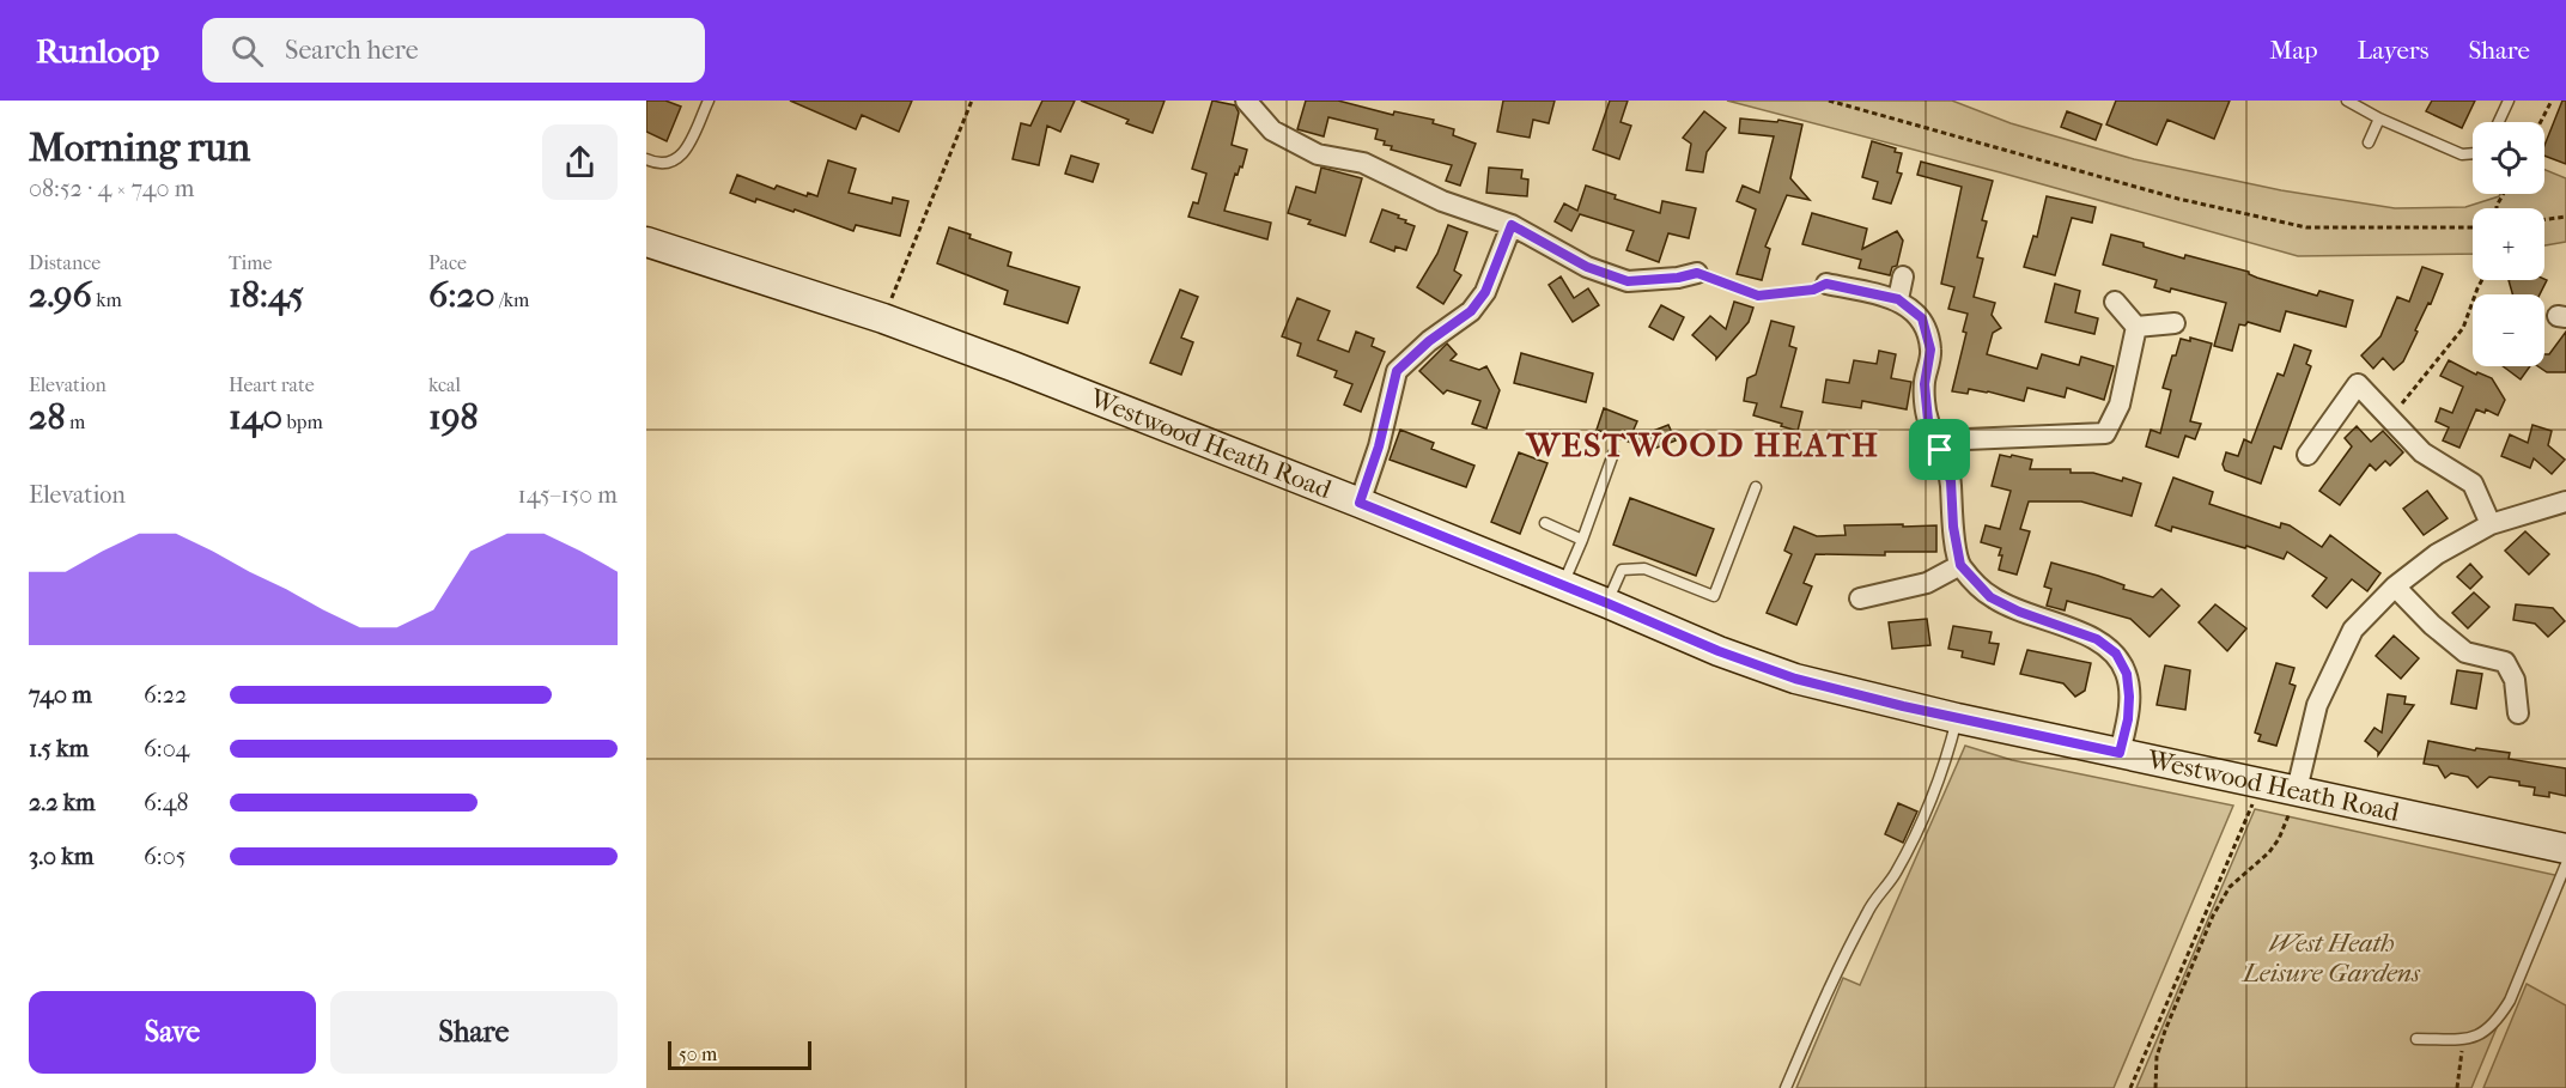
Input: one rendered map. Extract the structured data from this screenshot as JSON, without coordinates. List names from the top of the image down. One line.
{"streets":{"street":["Westwood Heath Road"]},"districts":["WESTWOOD HEATH"],"parks":["West Heath Leisure Gardens"],"scale_bar":"50 m","page":{"header":"Runloop","search":"Search here","nav":["Map","Layers","Share"],"heading":["Morning run","08:52 · 4 × 740 m"],"map_buttons":["+","−"],"stats":[["Distance","2.96 km"],["Time","18:45"],["Pace","6:20 /km"],["Elevation","28 m"],["Heart rate","140 bpm"],["kcal","198"]],"chart":["Elevation","145–150 m"],"list":[{"name":"740 m","note":"6:22"},{"name":"1.5 km","note":"6:04"},{"name":"2.2 km","note":"6:48"},{"name":"3.0 km","note":"6:05"}],"buttons":["Save","Share"],"scale":"50 m"}}
